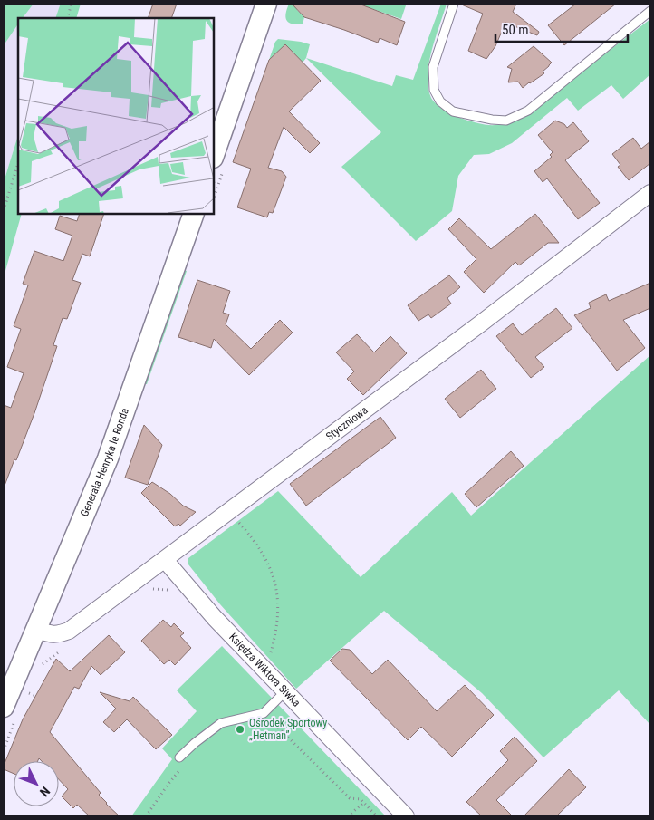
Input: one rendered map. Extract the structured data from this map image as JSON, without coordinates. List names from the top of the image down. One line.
{"streets":{"street":["Styczniowa","Generała Henryka le Ronda","Księdza Wiktora Siwka"]},"crossings":[["Styczniowa","Generała Henryka le Ronda"],["Styczniowa","Księdza Wiktora Siwka"]],"places":["Ośrodek Sportowy „Hetman”"],"scale_bar":"50 m","north":"bottom right"}
